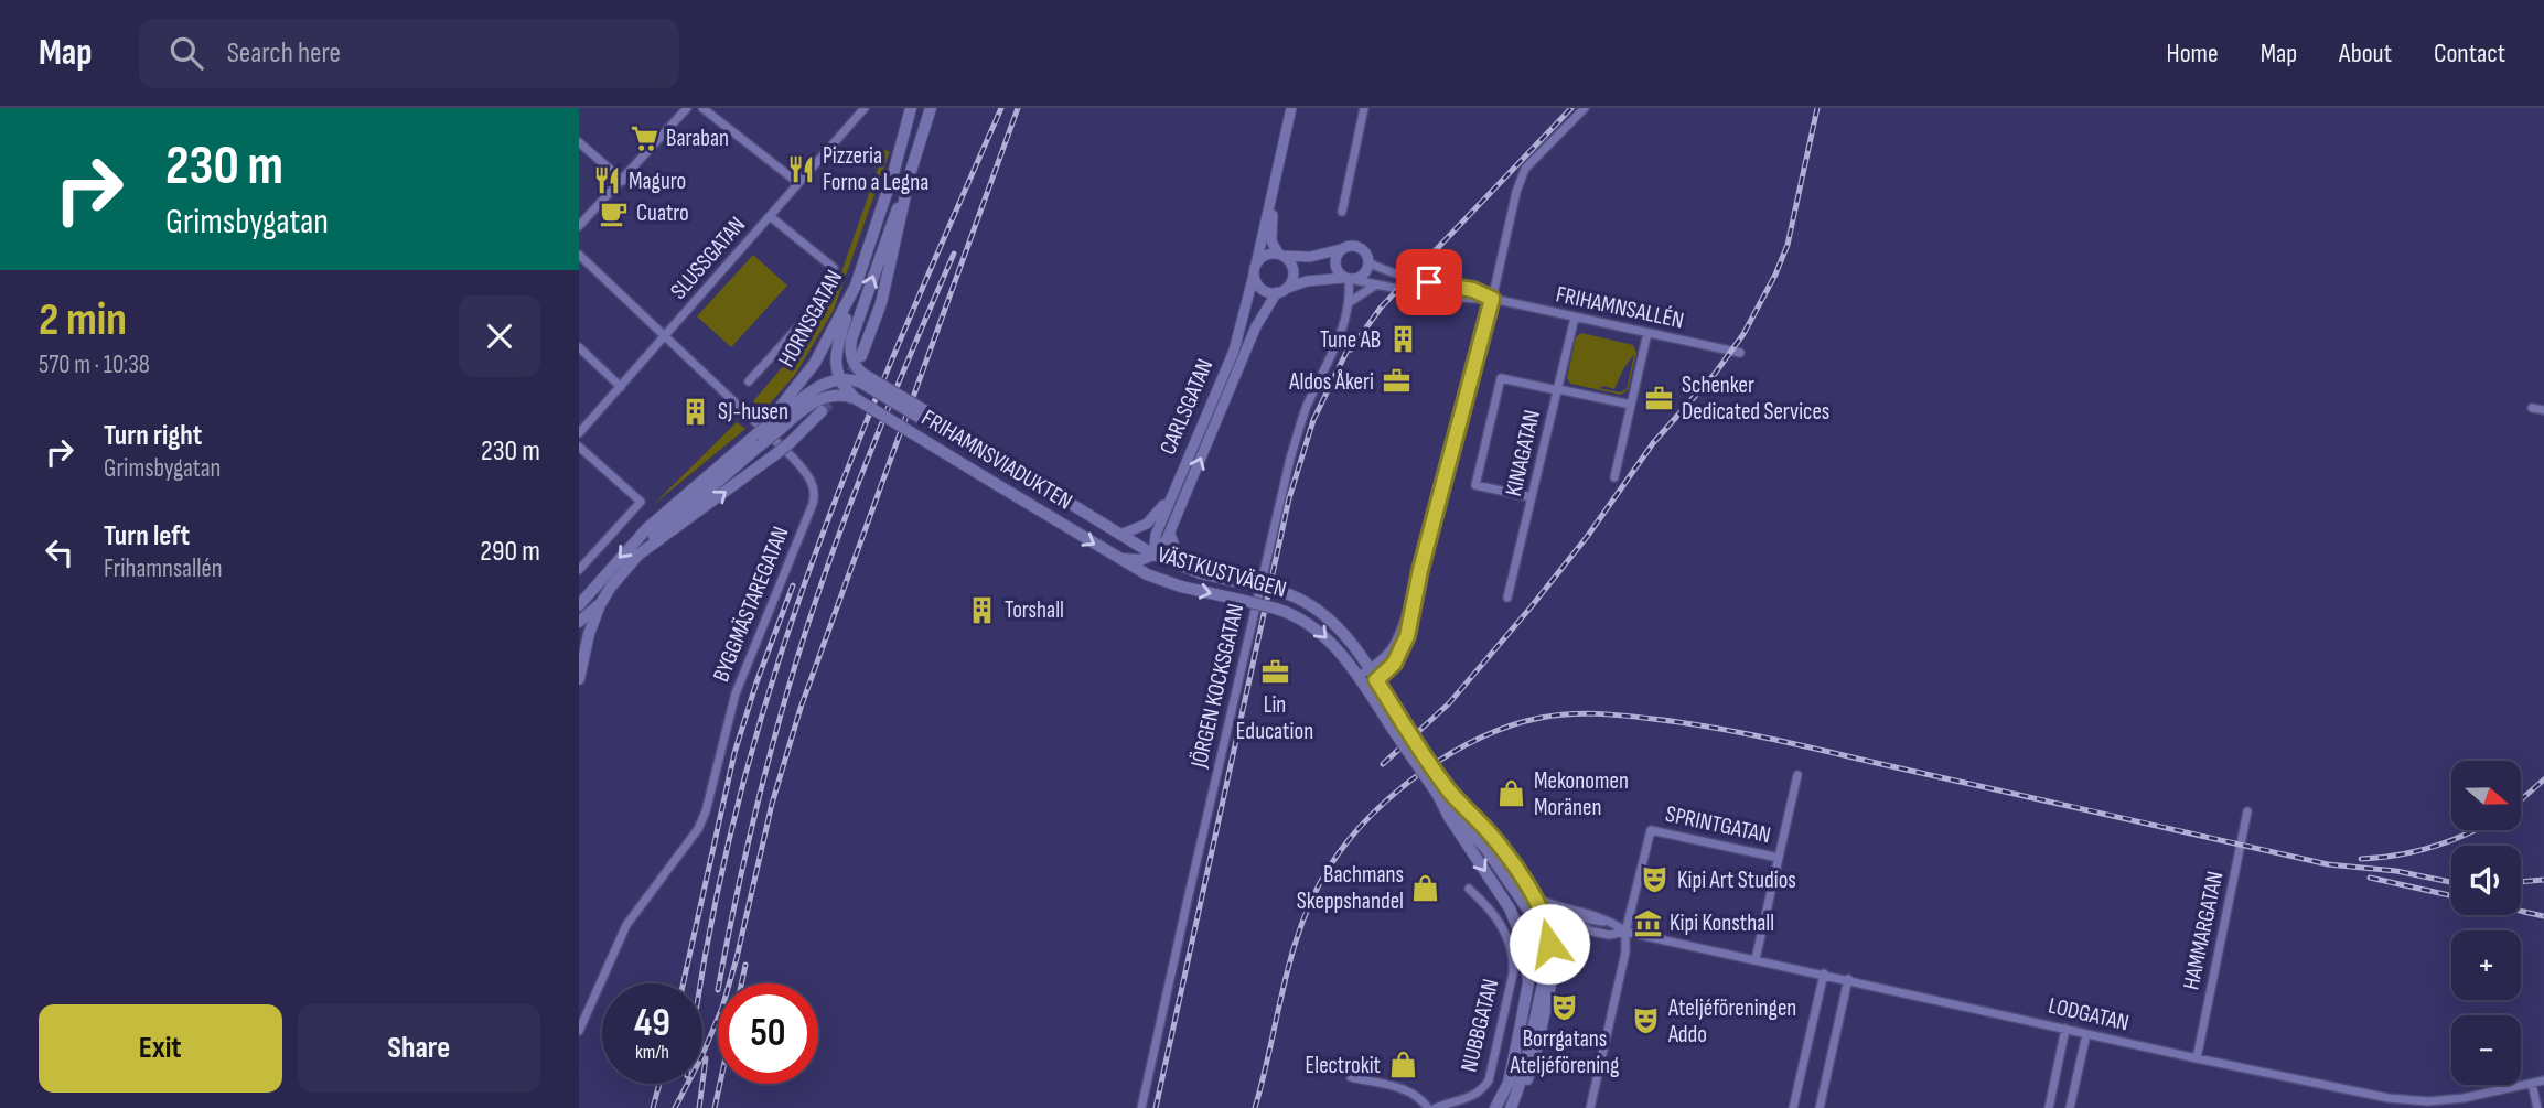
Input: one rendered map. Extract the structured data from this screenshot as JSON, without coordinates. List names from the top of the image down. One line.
{"streets":{"main road":["HORNSGATAN","FRIHAMNSVIADUKTEN","VÄSTKUSTVÄGEN"],"street":["SLUSSGATAN","FRIHAMNSALLÉN","CARLSGATAN","KINAGATAN","BYGGMÄSTAREGATAN","JÖRGEN KOCKSGATAN","SPRINTGATAN","HAMMARGATAN","LODGATAN","NUBBGATAN"]},"crossings":[["SLUSSGATAN","BYGGMÄSTAREGATAN"],["FRIHAMNSALLÉN","CARLSGATAN"],["FRIHAMNSALLÉN","KINAGATAN"],["FRIHAMNSALLÉN","JÖRGEN KOCKSGATAN"],["CARLSGATAN","FRIHAMNSVIADUKTEN"],["FRIHAMNSVIADUKTEN","VÄSTKUSTVÄGEN"],["VÄSTKUSTVÄGEN","LODGATAN"],["SPRINTGATAN","LODGATAN"],["HAMMARGATAN","LODGATAN"]],"places":{"supermarket":["Baraban"],"restaurant":["Pizzeria Forno a Legna","Maguro"],"cafe":["Cuatro"],"building":["Tune AB","SJ-husen","Torshall"],"office":["Aldos Åkeri","Schenker Dedicated Services","Lin Education"],"shop":["Mekonomen Moränen","Bachmans Skeppshandel","Electrokit"],"theatre":["Kipi Art Studios","Borrgatans Ateljéförening","Ateljéföreningen Addo"],"museum":["Kipi Konsthall"]},"north":"right","page":{"header":"Map","search":"Search here","nav":["Home","Map","About","Contact"],"turn":["230 m","Grimsbygatan"],"heading":["2 min","570 m · 10:38"],"list":[{"name":"Turn right","note":"Grimsbygatan","value":"230 m"},{"name":"Turn left","note":"Frihamnsallén","value":"290 m"}],"map_buttons":["+","−"],"speed":"49 km/h","limit":"50","buttons":["Exit","Share"]}}
